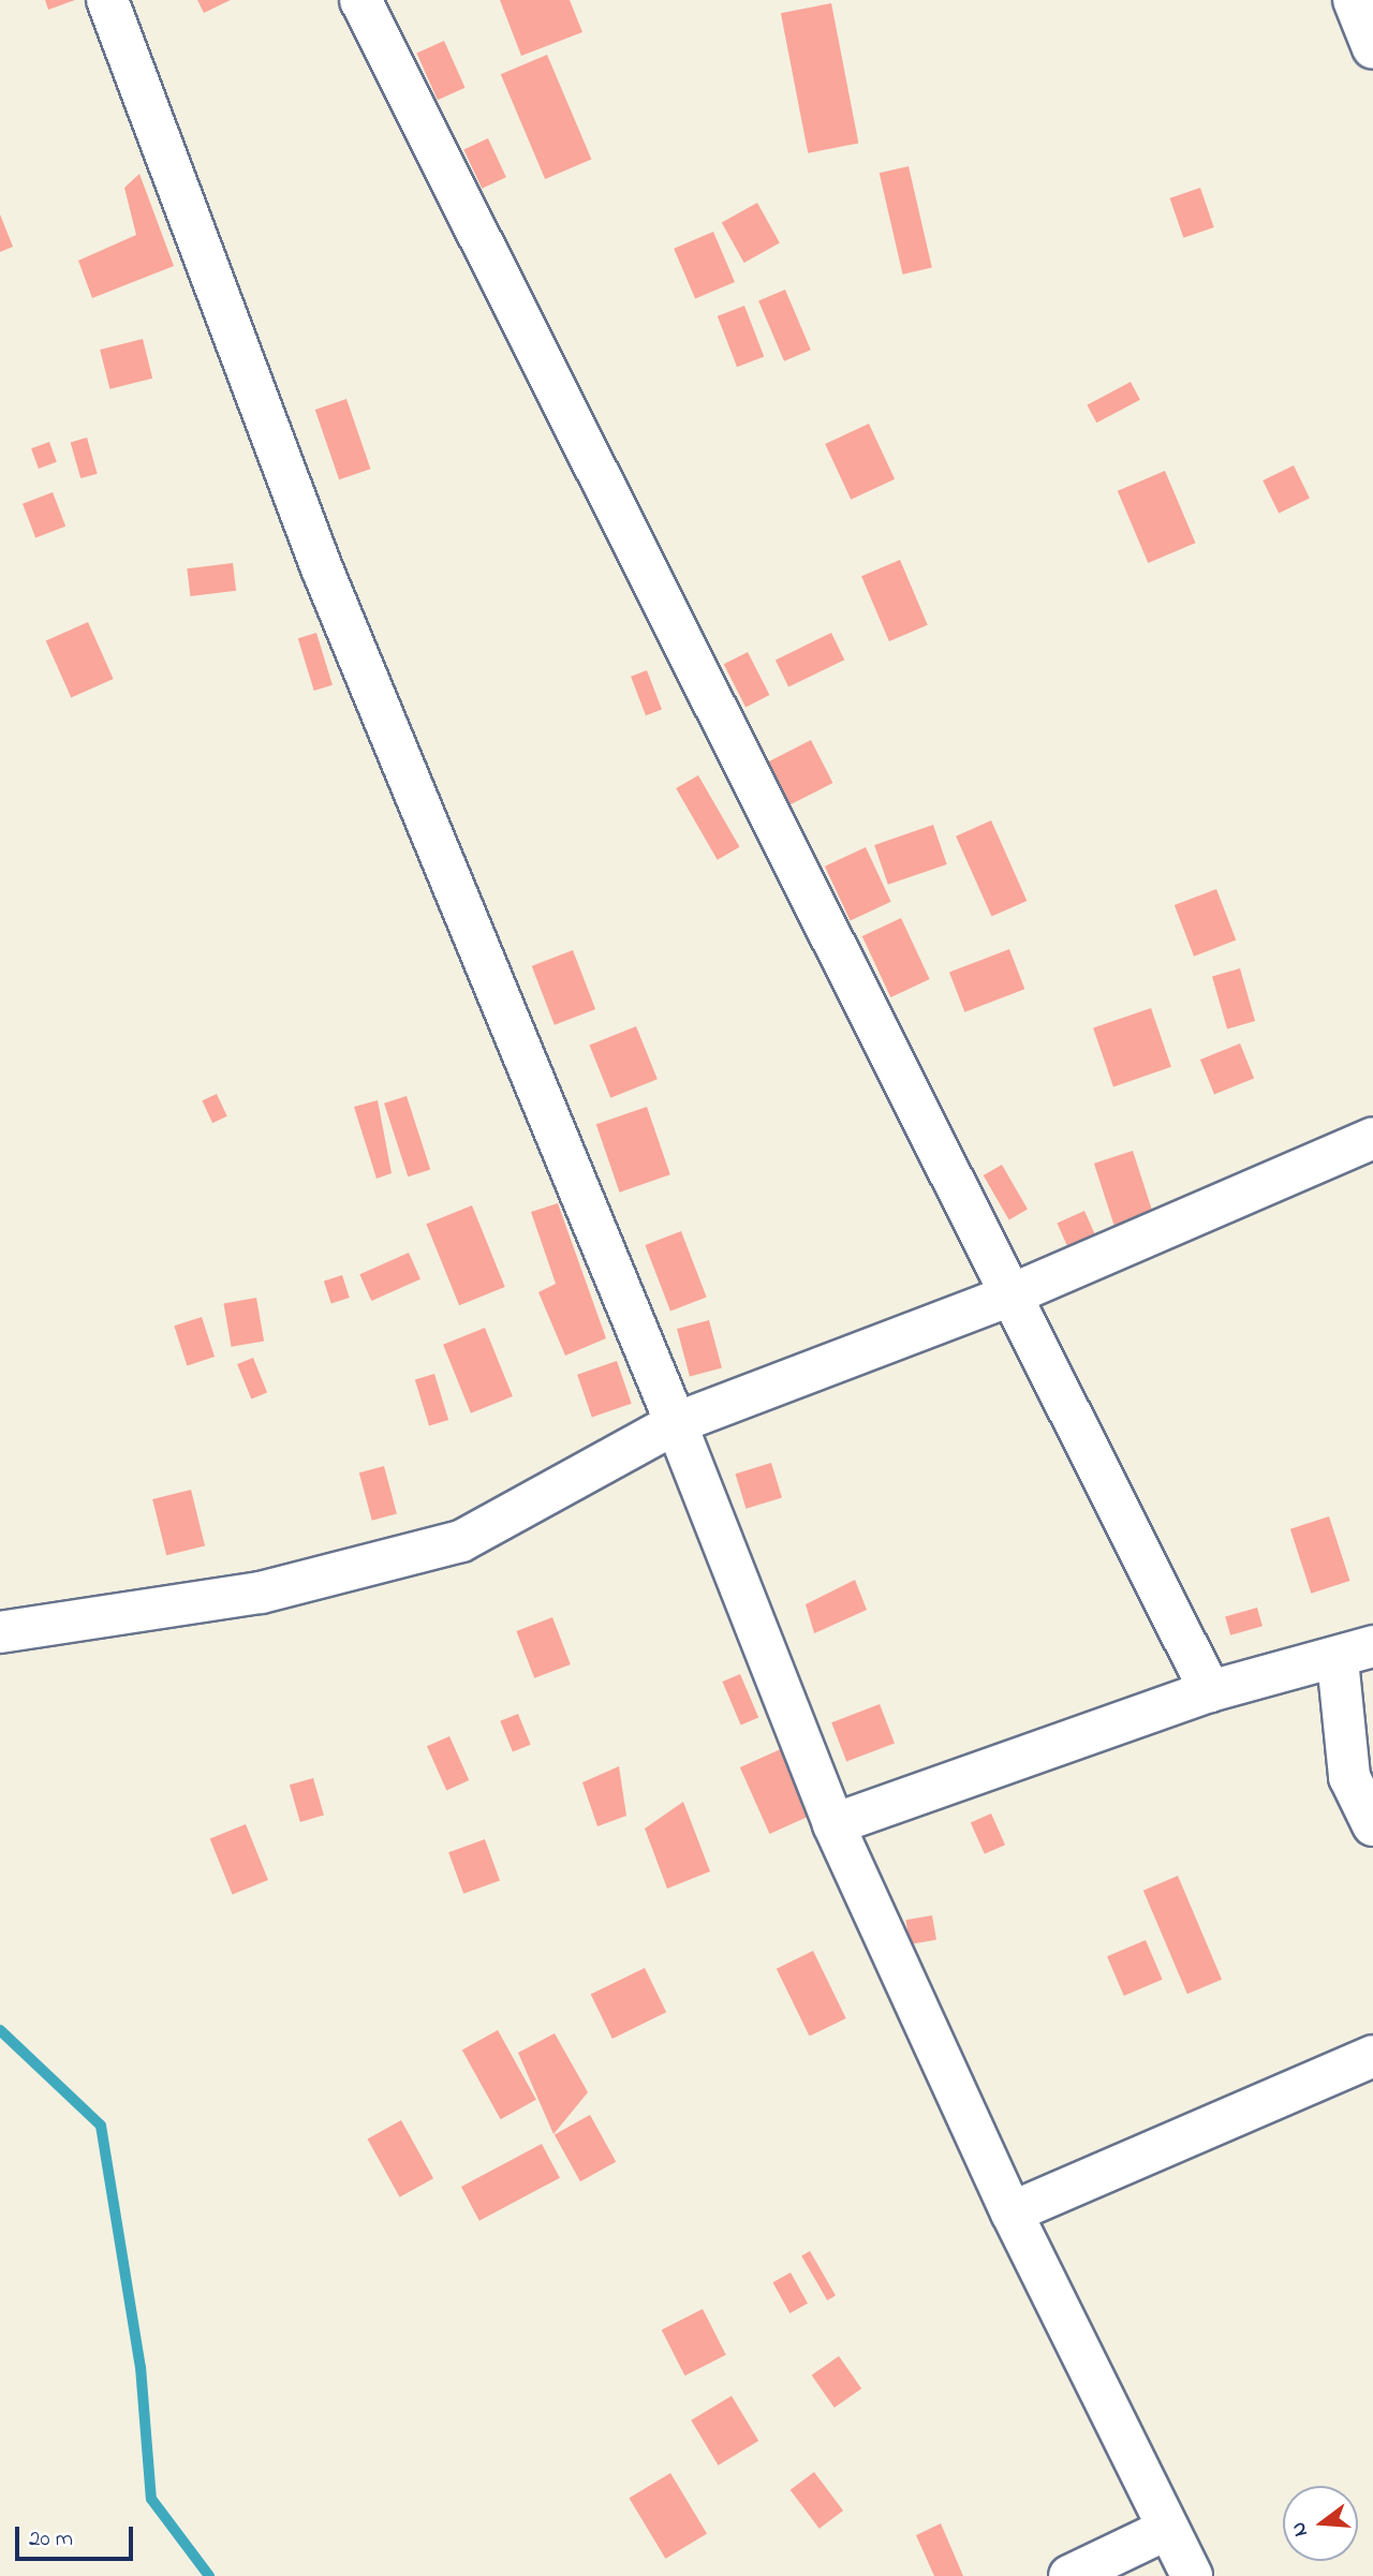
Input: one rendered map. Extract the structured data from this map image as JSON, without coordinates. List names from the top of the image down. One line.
{"scale_bar":"20 m","north":"left"}
